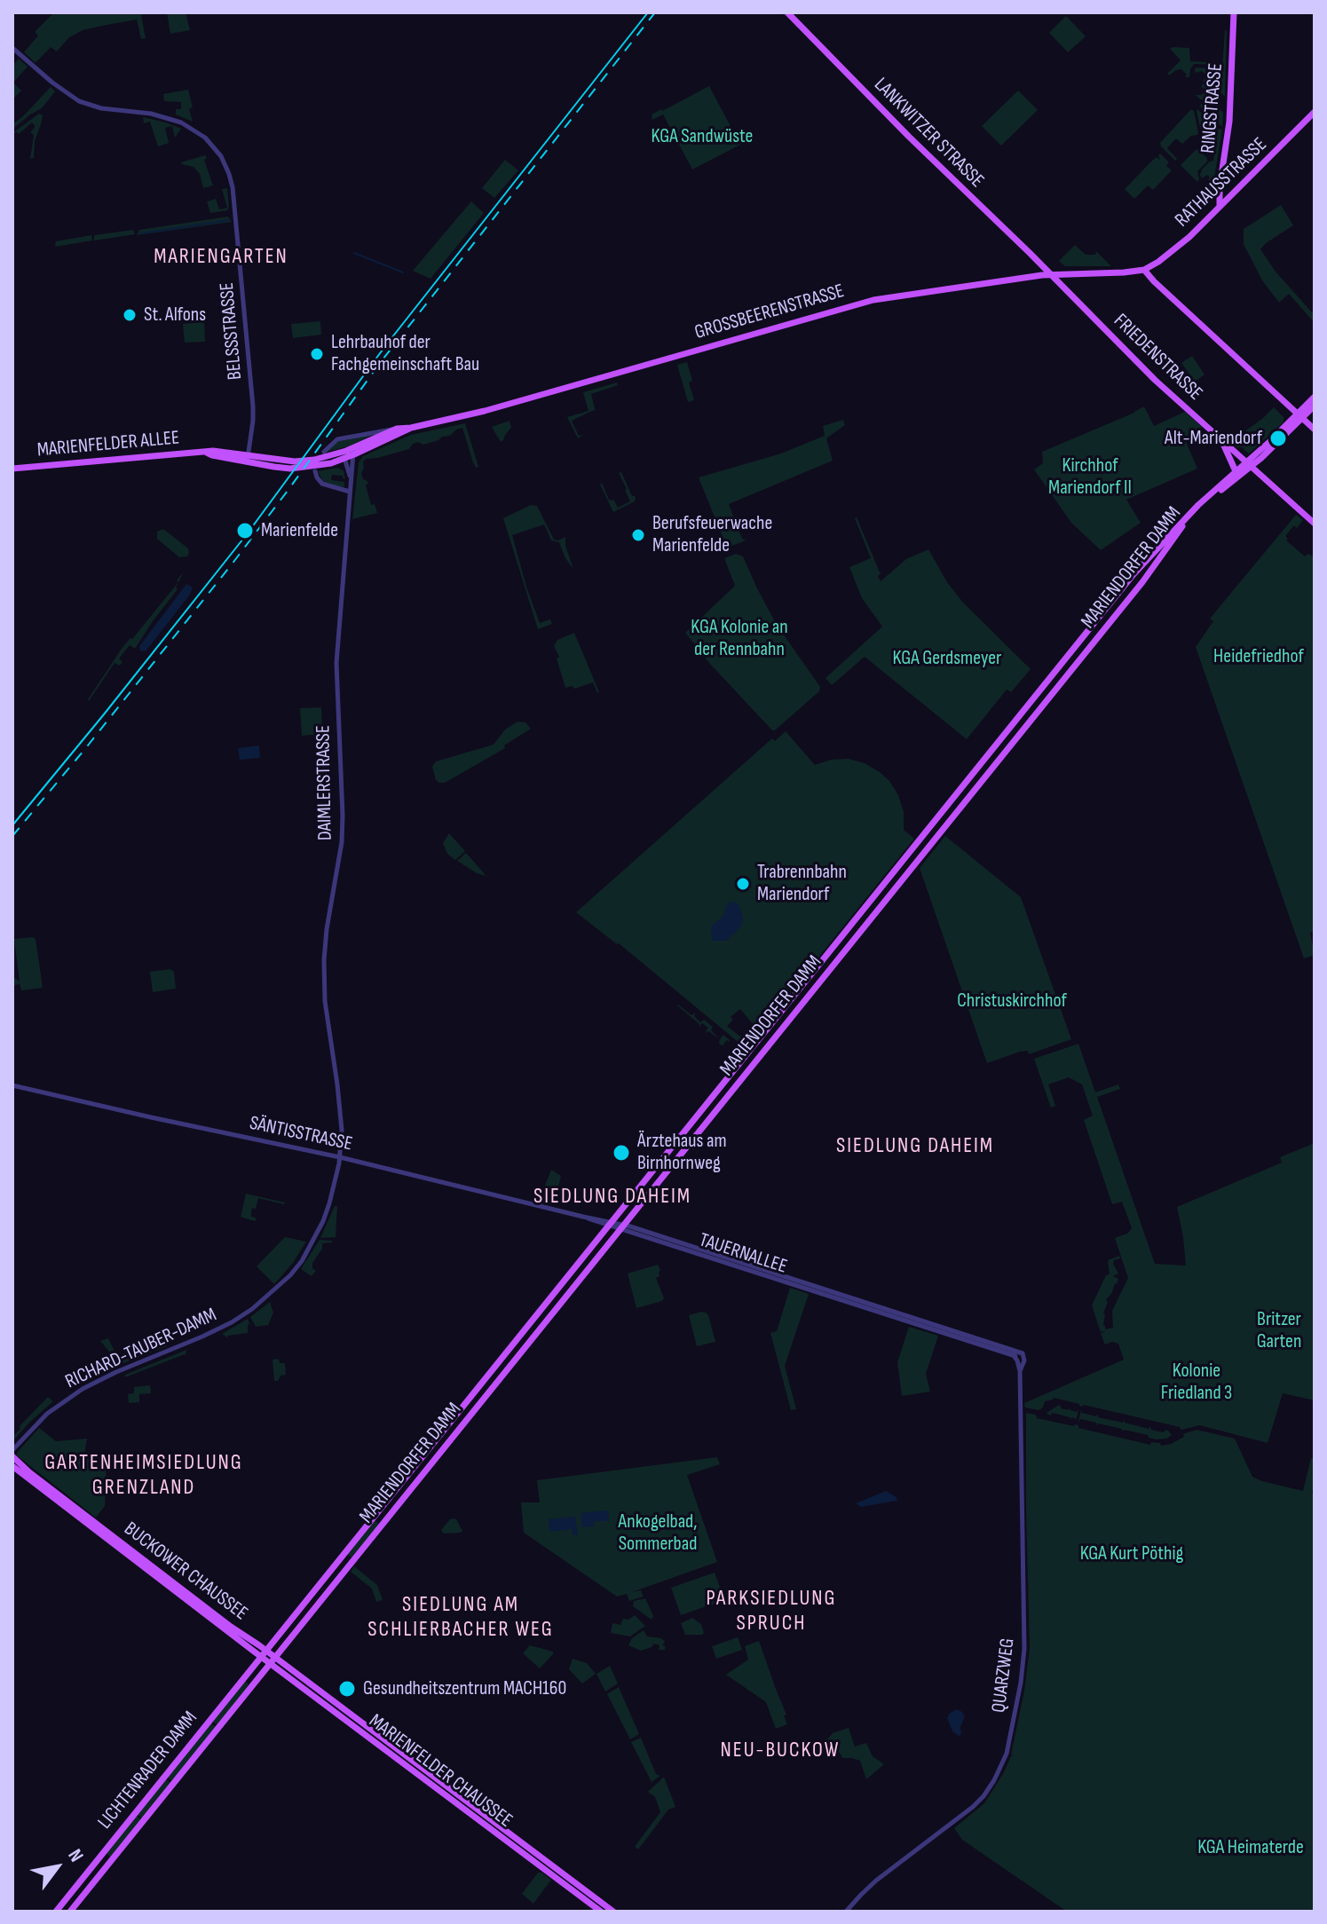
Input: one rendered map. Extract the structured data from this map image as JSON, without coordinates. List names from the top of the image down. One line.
{"streets":{"main road":["RINGSTRASSE","LANKWITZER STRASSE","RATHAUSSTRASSE","GROSSBEERENSTRASSE","FRIEDENSTRASSE","MARIENFELDER ALLEE","MARIENDORFER DAMM","BUCKOWER CHAUSSEE","LICHTENRADER DAMM","MARIENFELDER CHAUSSEE"],"street":["BELSSSTRASSE","DAIMLERSTRASSE","SÄNTISSTRASSE","TAUERNALLEE","RICHARD-TAUBER-DAMM","QUARZWEG"]},"crossings":[["RINGSTRASSE","RATHAUSSTRASSE"],["LANKWITZER STRASSE","GROSSBEERENSTRASSE"],["LANKWITZER STRASSE","FRIEDENSTRASSE"],["RATHAUSSTRASSE","GROSSBEERENSTRASSE"],["GROSSBEERENSTRASSE","FRIEDENSTRASSE"],["GROSSBEERENSTRASSE","MARIENFELDER ALLEE"],["GROSSBEERENSTRASSE","DAIMLERSTRASSE"],["BELSSSTRASSE","MARIENFELDER ALLEE"],["FRIEDENSTRASSE","MARIENDORFER DAMM"],["MARIENDORFER DAMM","SÄNTISSTRASSE"],["MARIENDORFER DAMM","TAUERNALLEE"],["MARIENDORFER DAMM","BUCKOWER CHAUSSEE"],["MARIENDORFER DAMM","LICHTENRADER DAMM"],["MARIENDORFER DAMM","MARIENFELDER CHAUSSEE"],["DAIMLERSTRASSE","SÄNTISSTRASSE"],["DAIMLERSTRASSE","RICHARD-TAUBER-DAMM"],["SÄNTISSTRASSE","TAUERNALLEE"],["SÄNTISSTRASSE","RICHARD-TAUBER-DAMM"],["TAUERNALLEE","QUARZWEG"],["BUCKOWER CHAUSSEE","LICHTENRADER DAMM"],["BUCKOWER CHAUSSEE","MARIENFELDER CHAUSSEE"],["LICHTENRADER DAMM","MARIENFELDER CHAUSSEE"]],"districts":["MARIENGARTEN","SIEDLUNG DAHEIM","SIEDLUNG DAHEIM","GARTENHEIMSIEDLUNG GRENZLAND","PARKSIEDLUNG SPRUCH","SIEDLUNG AM SCHLIERBACHER WEG","NEU-BUCKOW"],"parks":["KGA Sandwüste","Kirchhof Mariendorf II","KGA Kolonie an der Rennbahn","Heidefriedhof","KGA Gerdsmeyer","Christuskirchhof","Britzer Garten","Kolonie Friedland 3","Ankogelbad, Sommerbad","KGA Kurt Pöthig","KGA Heimaterde"],"places":["St. Alfons","Lehrbauhof der Fachgemeinschaft Bau","Alt-Mariendorf","Marienfelde","Berufsfeuerwache Marienfelde","Trabrennbahn Mariendorf","Ärztehaus am Birnhornweg","Gesundheitszentrum MACH160"],"north":"top right"}
